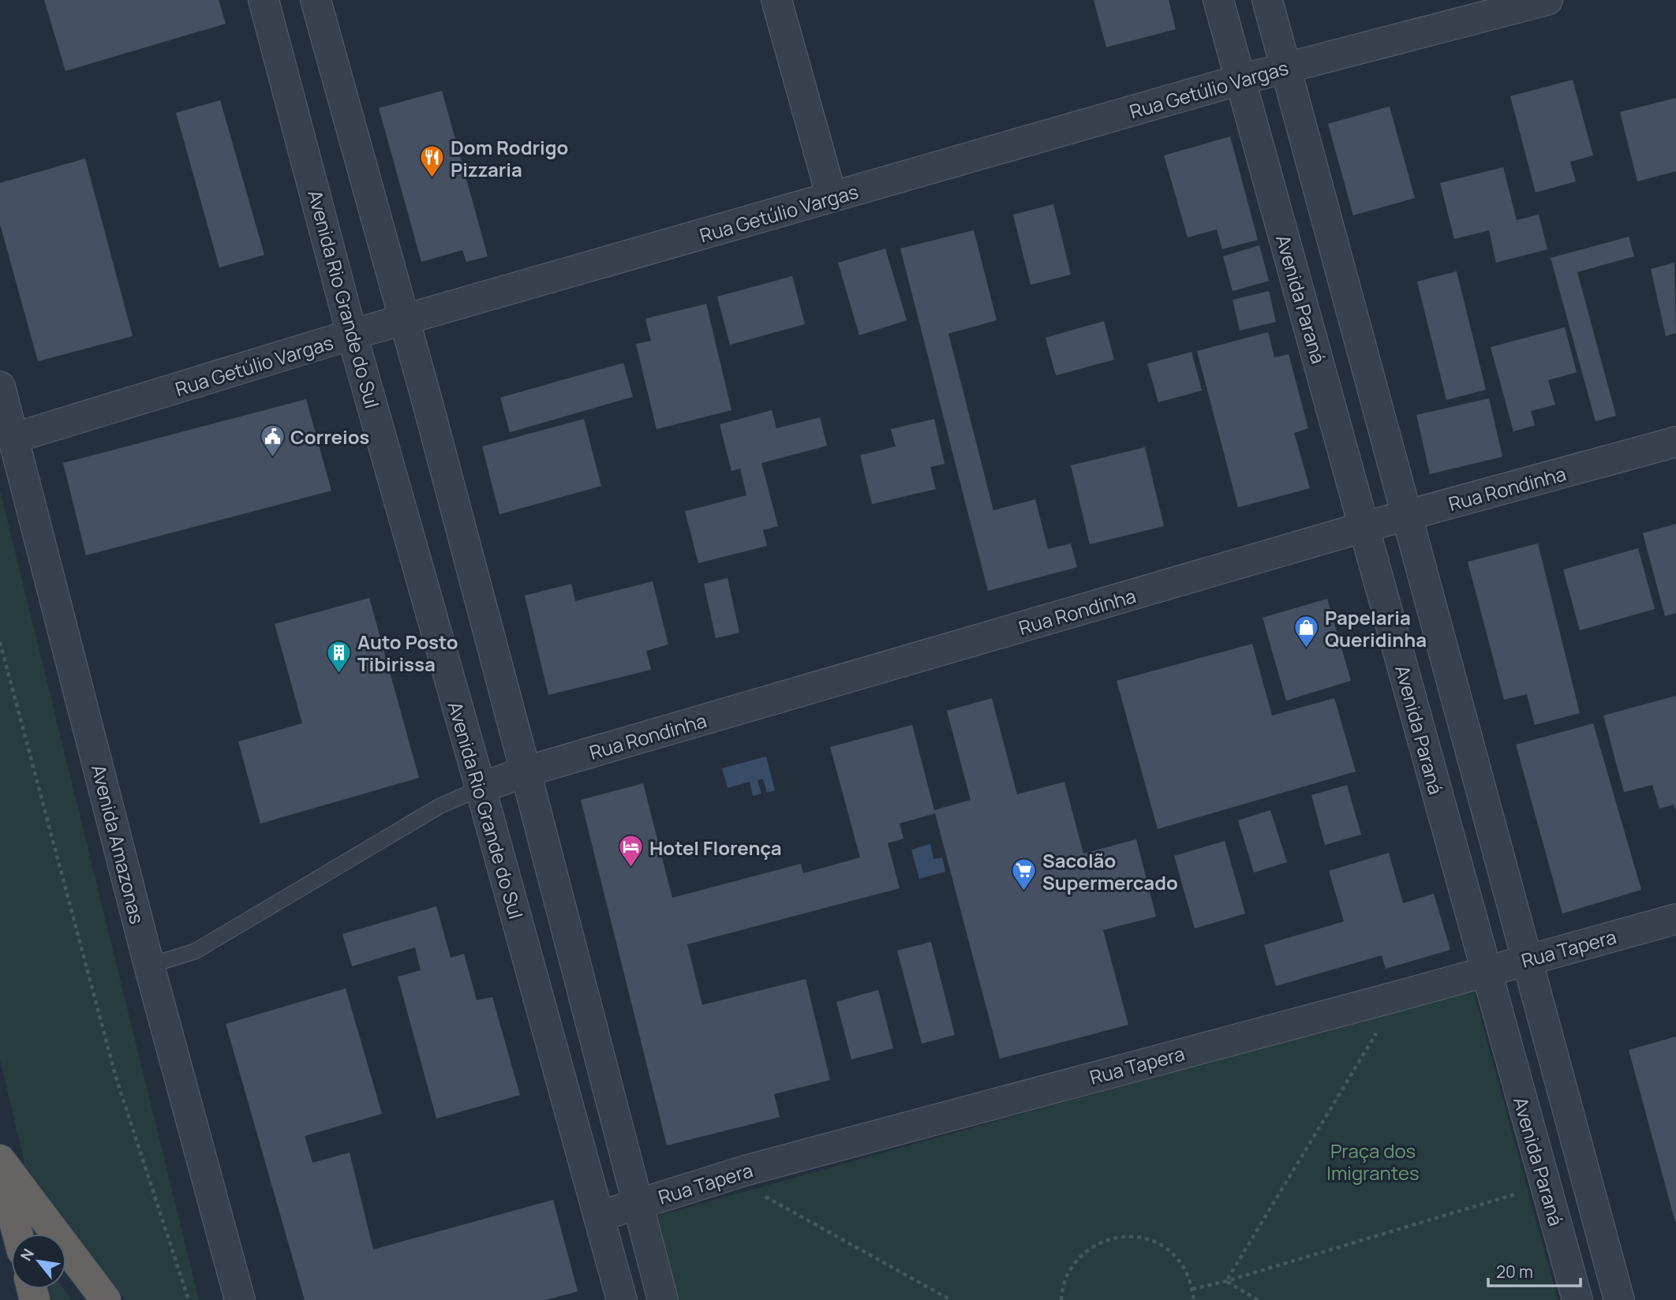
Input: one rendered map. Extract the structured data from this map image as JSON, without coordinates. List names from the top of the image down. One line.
{"streets":{"street":["Rua Getúlio Vargas","Avenida Rio Grande do Sul","Avenida Paraná","Rua Rondinha","Avenida Amazonas","Rua Tapera"]},"crossings":[["Rua Getúlio Vargas","Avenida Rio Grande do Sul"],["Rua Getúlio Vargas","Avenida Paraná"],["Rua Getúlio Vargas","Avenida Amazonas"],["Avenida Rio Grande do Sul","Rua Rondinha"],["Avenida Rio Grande do Sul","Rua Tapera"],["Avenida Paraná","Rua Rondinha"],["Avenida Paraná","Rua Tapera"]],"parks":["Praça dos Imigrantes"],"places":{"restaurant":["Dom Rodrigo Pizzaria"],"public building":["Correios"],"shop":["Papelaria Queridinha"],"building":["Auto Posto Tibirissa"],"hotel":["Hotel Florença"],"supermarket":["Sacolão Supermercado"]},"scale_bar":"20 m","north":"top left"}
